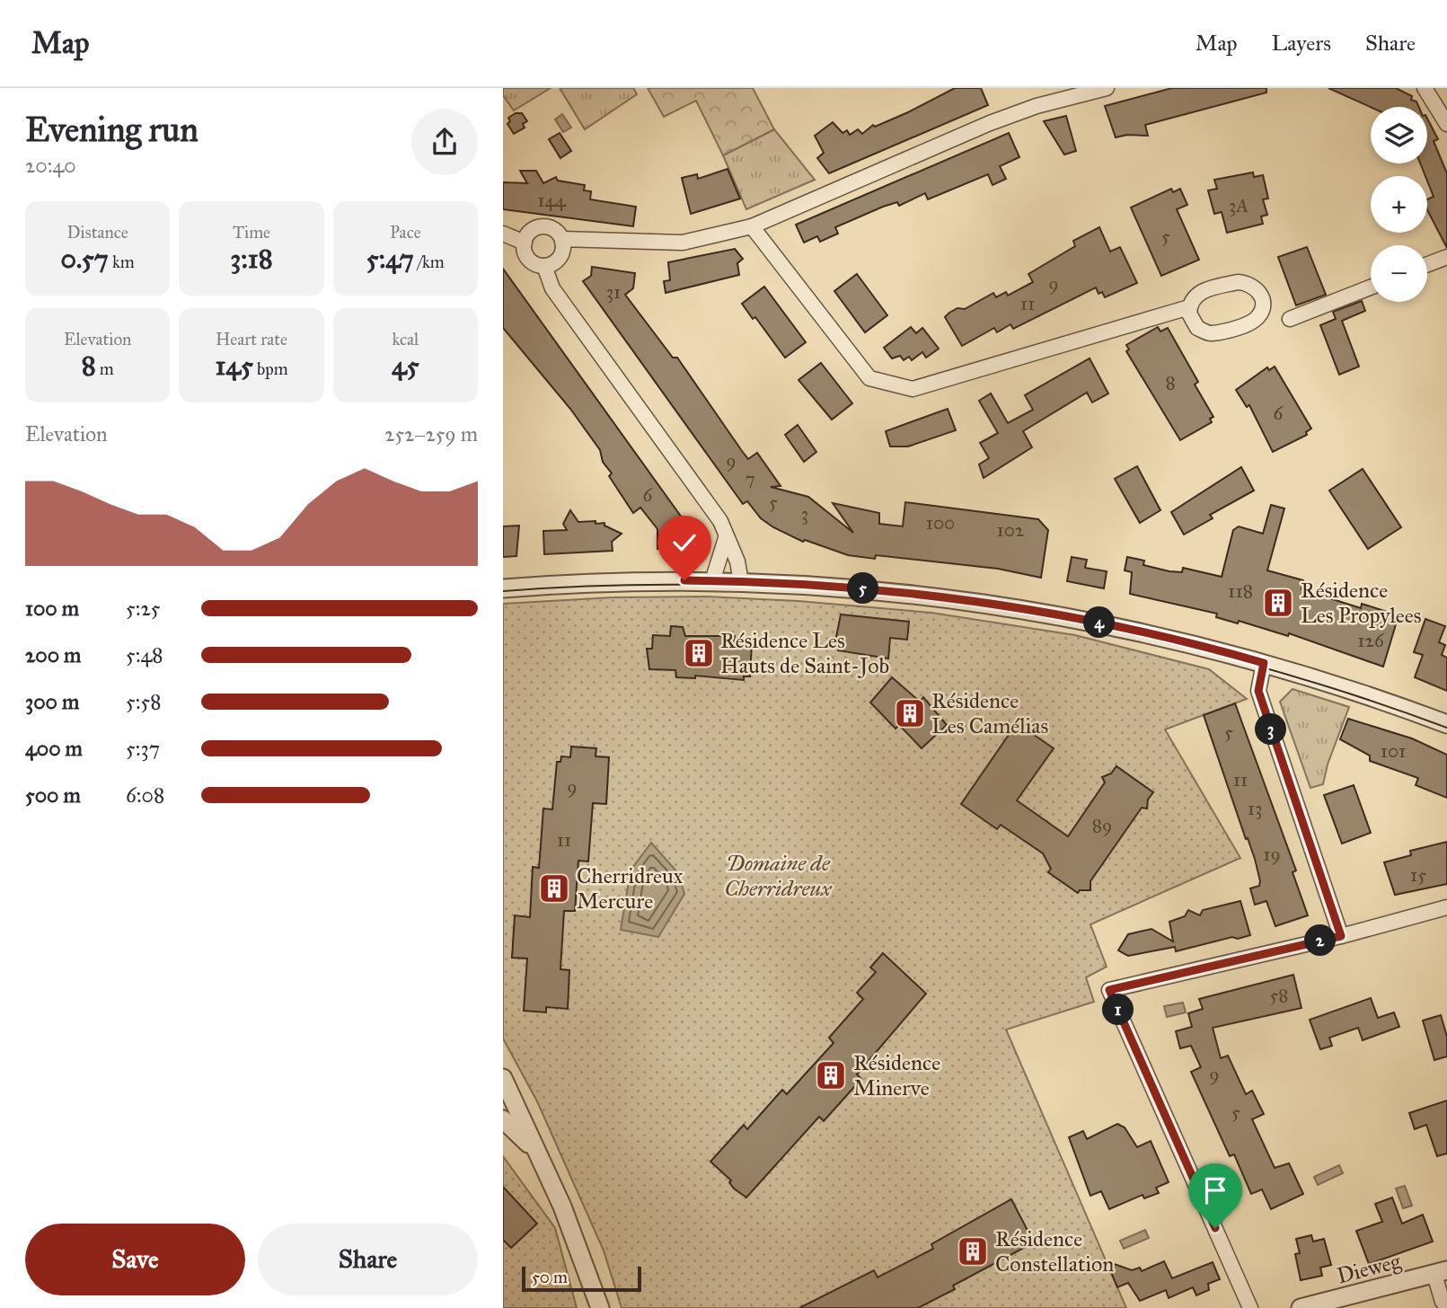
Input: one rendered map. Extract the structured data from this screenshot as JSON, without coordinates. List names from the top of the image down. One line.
{"streets":{"street":["Dieweg"]},"parks":["Domaine de Cherridreux"],"places":{"building":["Résidence Les Propylees","Résidence Les Hauts de Saint-Job","Résidence Les Camélias","Cherridreux Mercure","Résidence Minerve","Résidence Constellation"]},"house_numbers":["144","3A","5","9","31","11","8","6","9","7","6","5","3","100","102","118","126","5","101","11","9","13","89","11","19","15","58","9","5"],"scale_bar":"50 m","page":{"header":"Map","nav":["Map","Layers","Share"],"heading":["Evening run","20:40"],"map_buttons":["+","−"],"stats":[["Distance","0.57 km"],["Time","3:18"],["Pace","5:47 /km"],["Elevation","8 m"],["Heart rate","145 bpm"],["kcal","45"]],"chart":["Elevation","252–259 m"],"pins":["5","4","3","2","1"],"list":[{"name":"100 m","note":"5:25"},{"name":"200 m","note":"5:48"},{"name":"300 m","note":"5:58"},{"name":"400 m","note":"5:37"},{"name":"500 m","note":"6:08"}],"buttons":["Save","Share"],"scale":"50 m"}}
